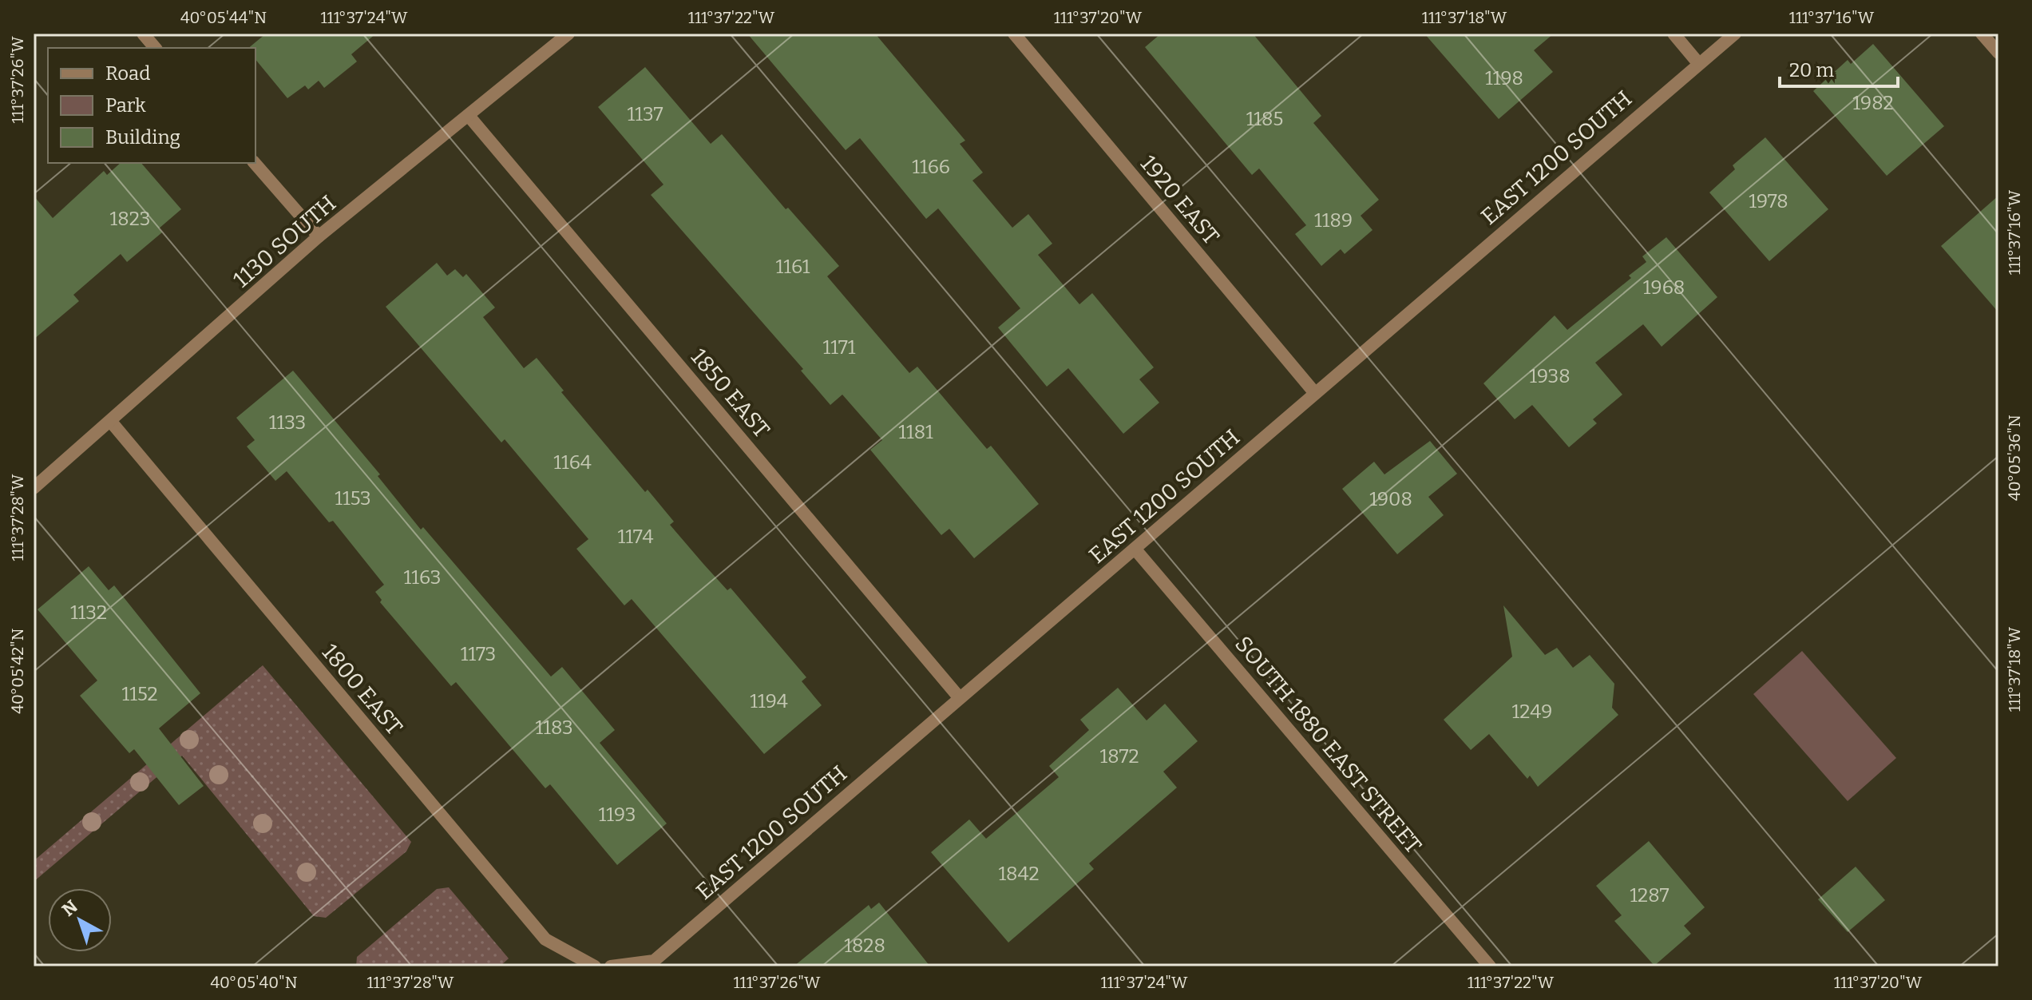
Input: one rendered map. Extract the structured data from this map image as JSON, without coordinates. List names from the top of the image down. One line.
{"streets":{"street":["EAST 1200 SOUTH","1920 EAST","1130 SOUTH","1850 EAST","1800 EAST","SOUTH 1880 EAST STREET"]},"crossings":[["EAST 1200 SOUTH","1920 EAST"],["EAST 1200 SOUTH","1850 EAST"],["EAST 1200 SOUTH","SOUTH 1880 EAST STREET"],["1130 SOUTH","1850 EAST"],["1130 SOUTH","1800 EAST"]],"house_numbers":["1198","1982","1137","1185","1166","1978","1823","1189","1161","1968","1171","1938","1133","1181","1164","1153","1908","1174","1163","1132","1173","1152","1194","1249","1183","1872","1193","1842","1287","1828"],"legend":["Road","Park","Building"],"scale_bar":"20 m","north":"top left","coordinates":["40°05'44\"N","111°37'24\"W","111°37'22\"W","111°37'20\"W","111°37'18\"W","111°37'16\"W","111°37'26\"W","40°05'36\"N","111°37'28\"W","40°05'42\"N","40°05'40\"N"]}
